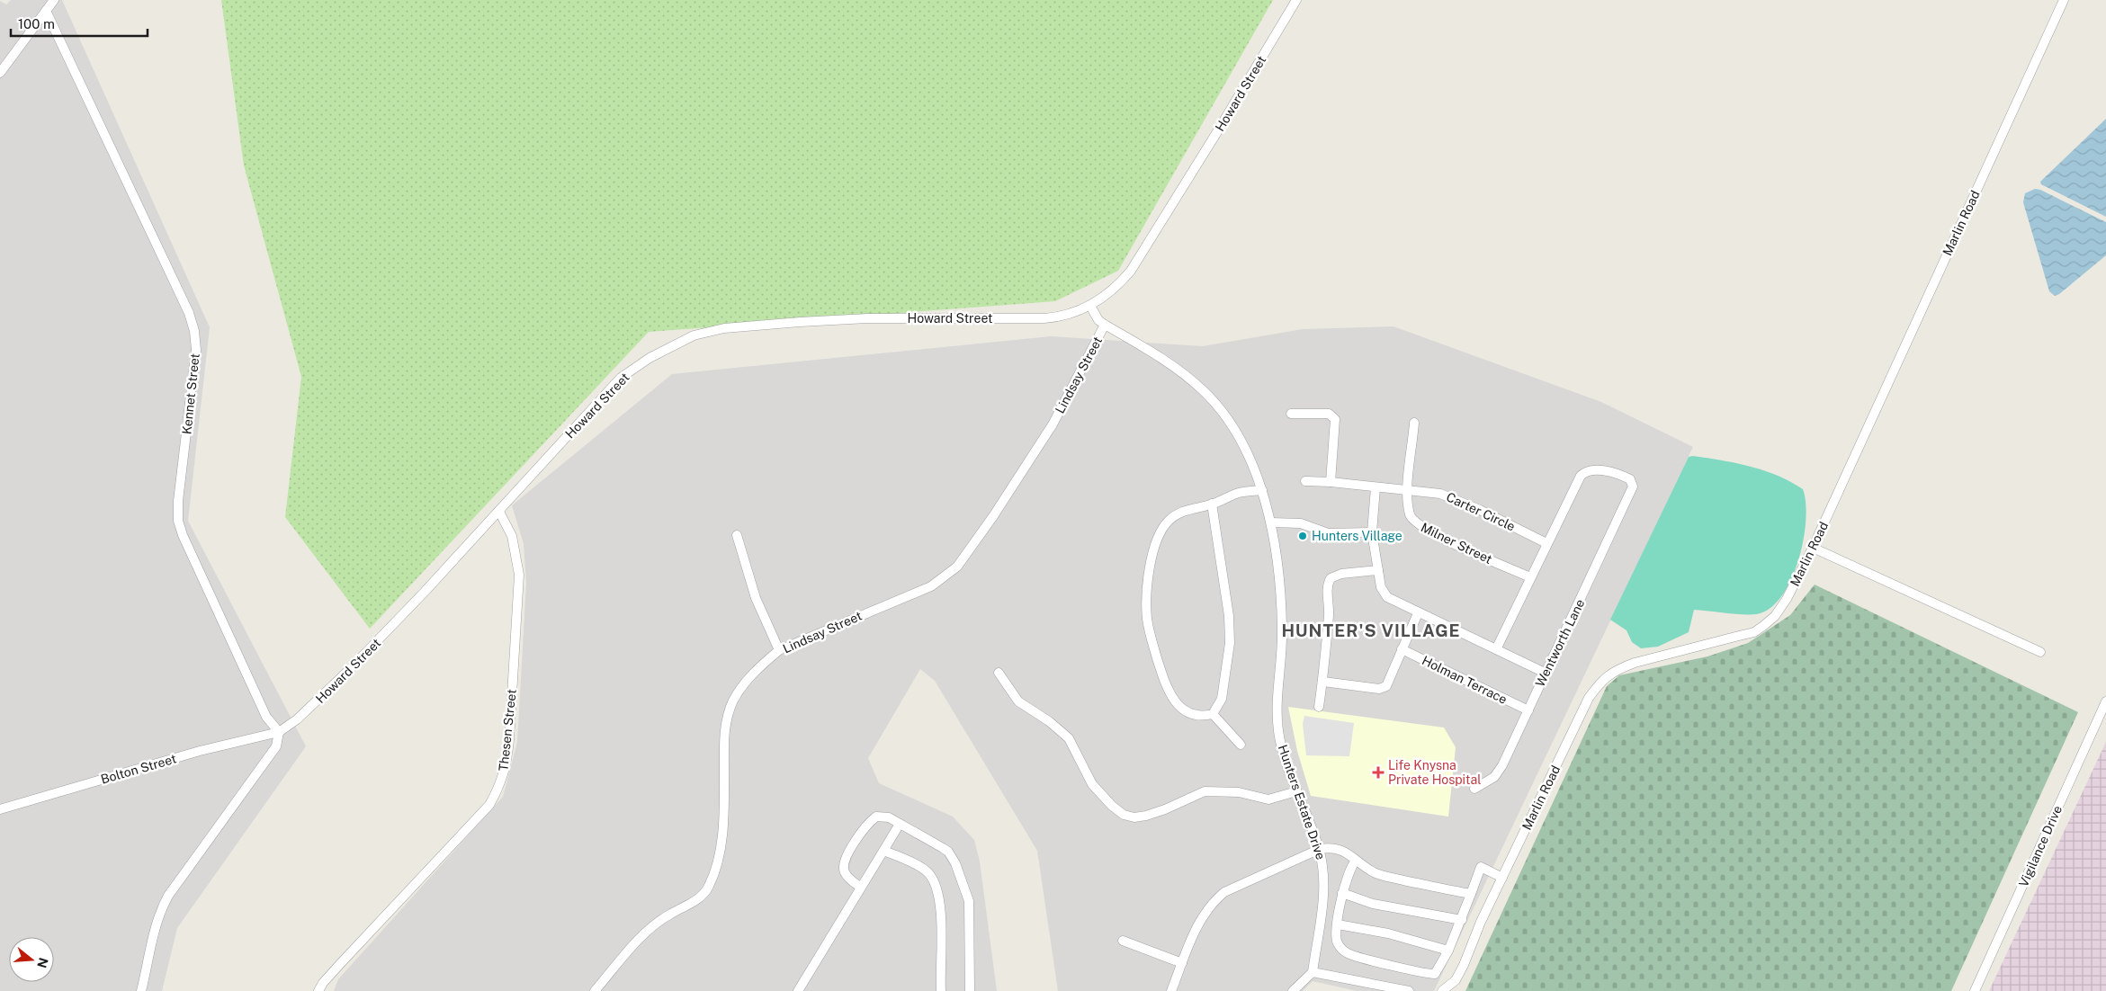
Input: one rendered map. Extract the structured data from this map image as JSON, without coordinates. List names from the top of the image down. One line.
{"streets":{"street":["Howard Street","Marlin Road","Lindsay Street","Kennet Street","Carter Circle","Milner Street","Wentworth Lane","Holman Terrace","Thesen Street","Bolton Street","Hunters Estate Drive","Vigilance Drive"]},"crossings":[["Howard Street","Kennet Street"],["Howard Street","Thesen Street"],["Howard Street","Bolton Street"],["Howard Street","Hunters Estate Drive"],["Lindsay Street","Hunters Estate Drive"],["Kennet Street","Bolton Street"],["Carter Circle","Milner Street"],["Carter Circle","Wentworth Lane"],["Wentworth Lane","Holman Terrace"]],"districts":["HUNTER'S VILLAGE"],"places":{"other":["Hunters Village"],"health":["Life Knysna Private Hospital"]},"scale_bar":"100 m","north":"right"}
